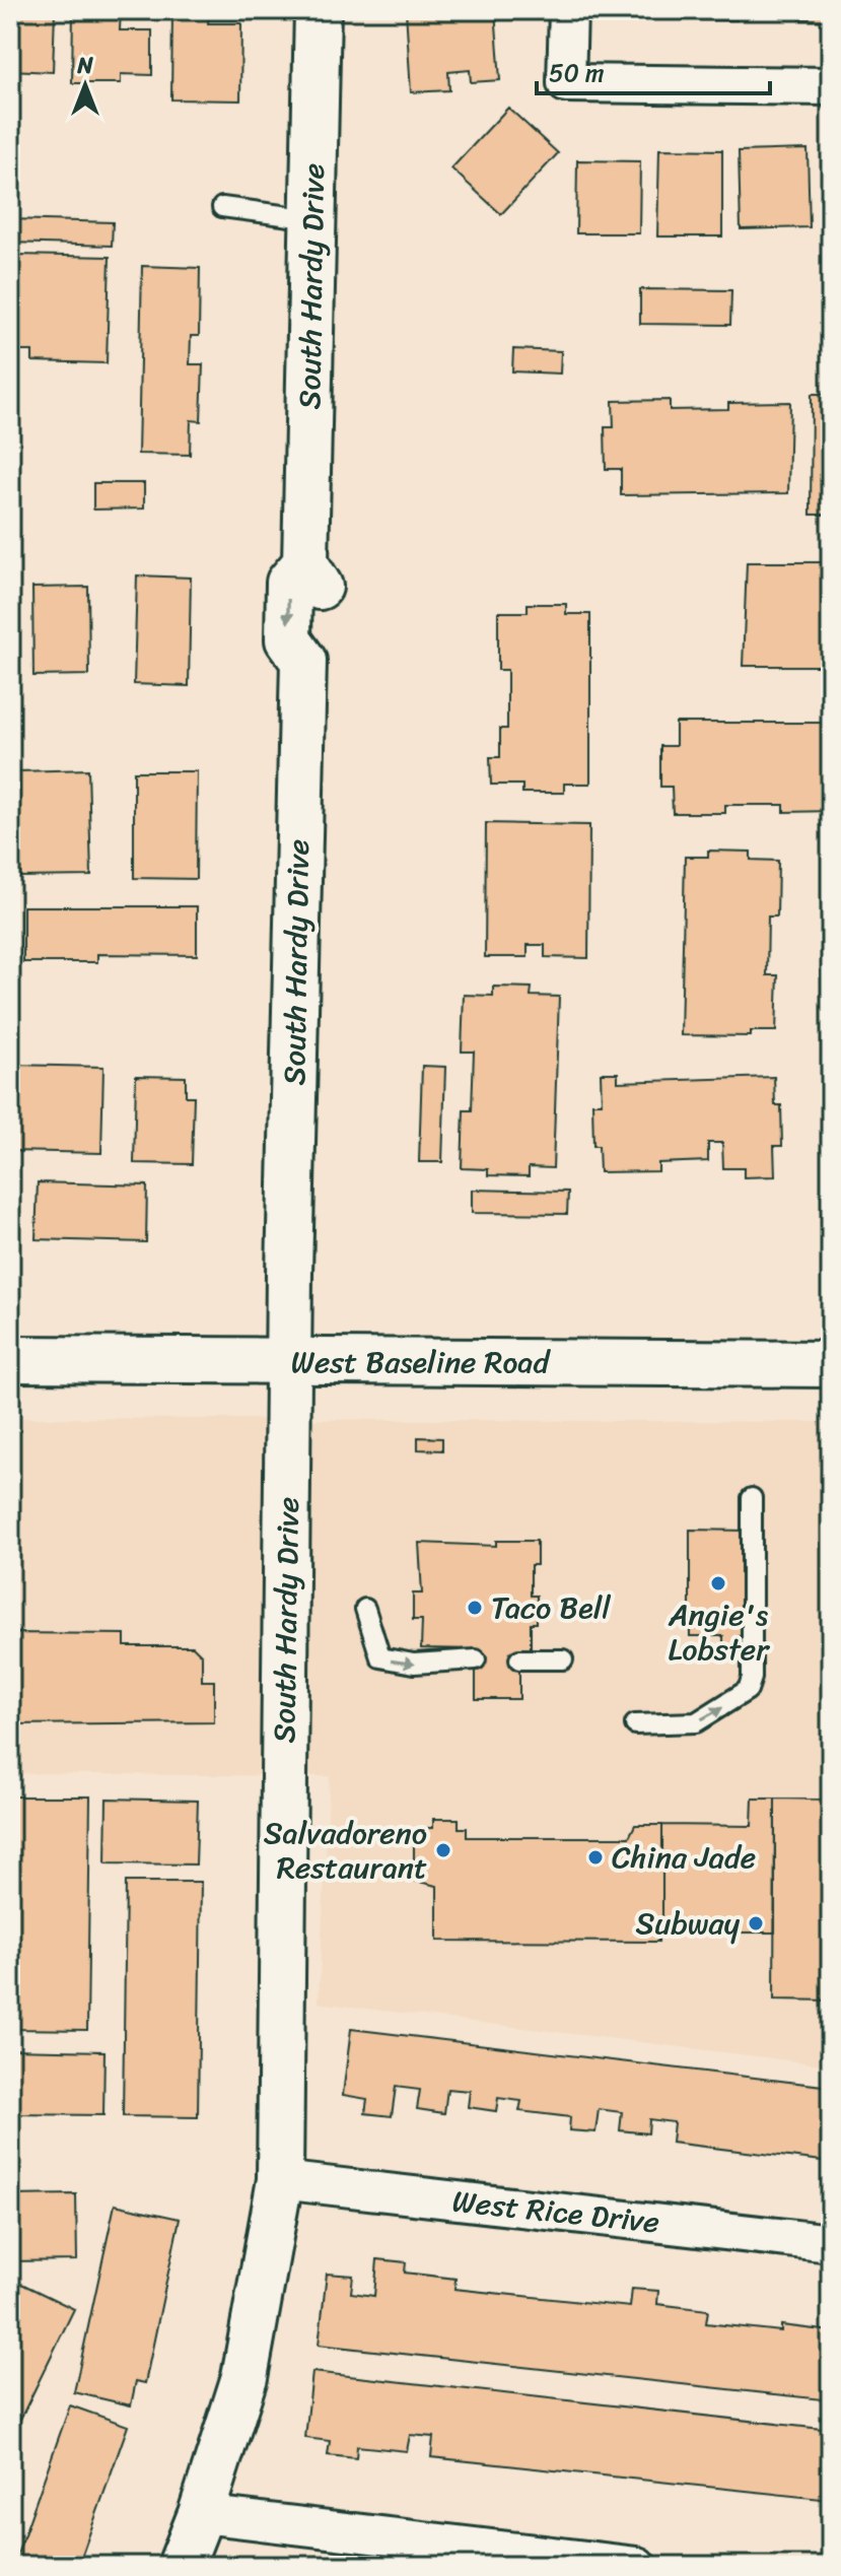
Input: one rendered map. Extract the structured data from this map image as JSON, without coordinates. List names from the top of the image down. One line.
{"streets":{"street":["South Hardy Drive","West Baseline Road","West Rice Drive"]},"crossings":[["South Hardy Drive","West Baseline Road"],["South Hardy Drive","West Rice Drive"]],"places":["Angie's Lobster","Taco Bell","Salvadoreno Restaurant","China Jade","Subway"],"scale_bar":"50 m","north":"top"}
